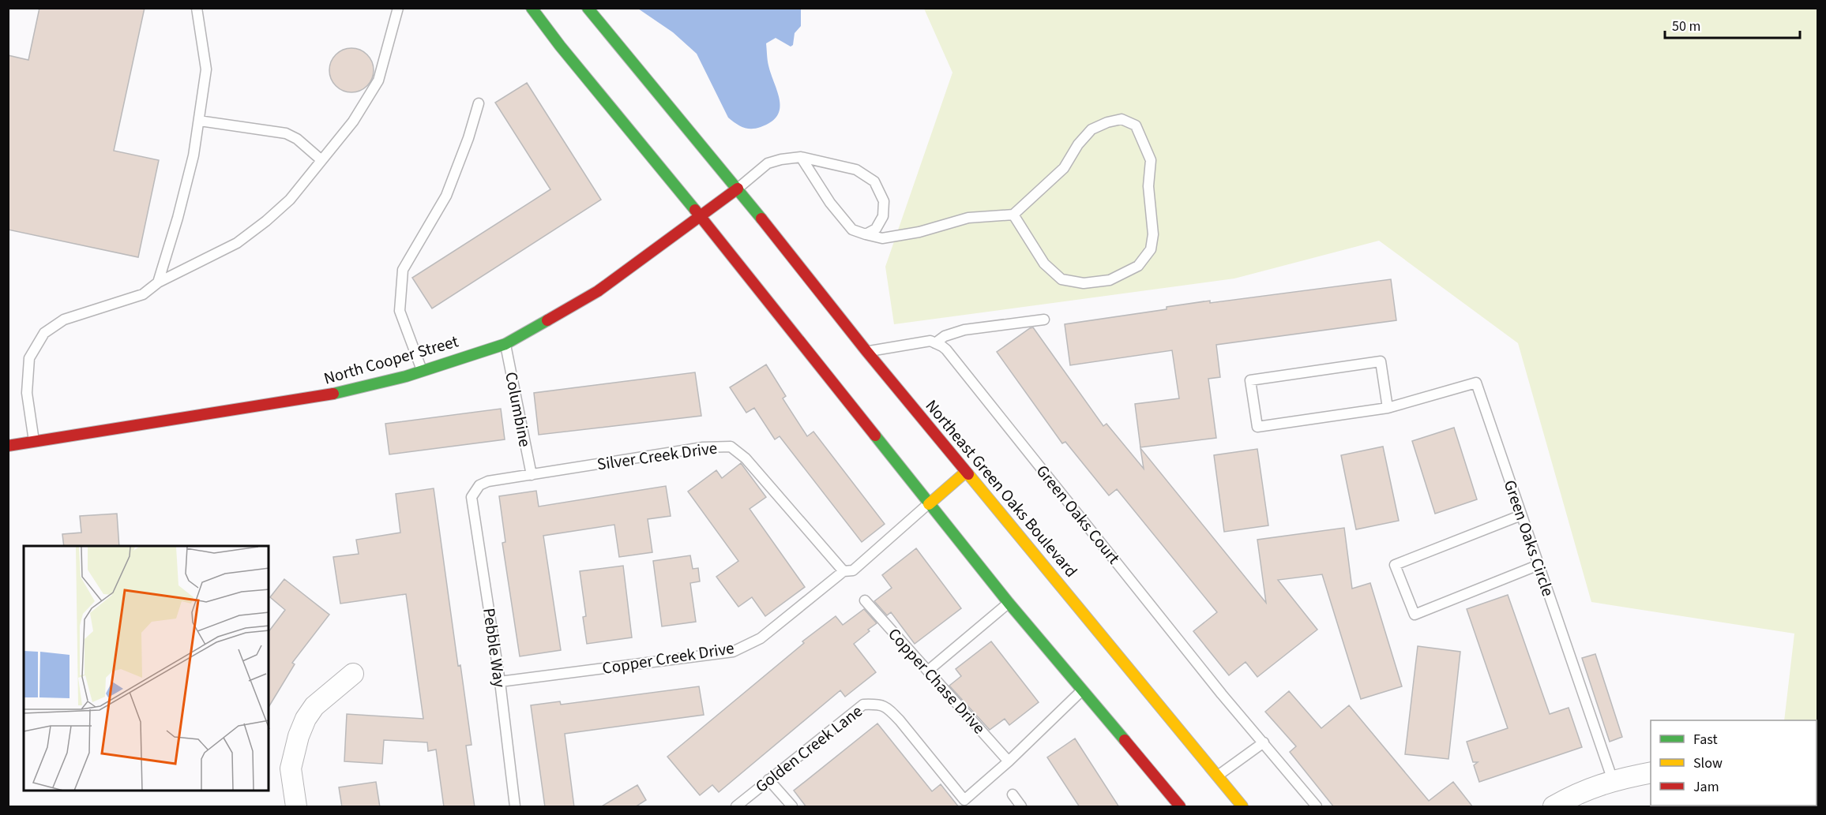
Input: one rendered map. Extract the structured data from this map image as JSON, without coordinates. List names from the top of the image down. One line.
{"streets":{"main road":["North Cooper Street","Northeast Green Oaks Boulevard"],"lane":["Columbine","Silver Creek Drive","Green Oaks Court","Green Oaks Circle","Pebble Way","Copper Creek Drive","Copper Chase Drive","Golden Creek Lane"]},"crossings":[["North Cooper Street","Columbine"],["North Cooper Street","Northeast Green Oaks Boulevard"],["Columbine","Silver Creek Drive"],["Silver Creek Drive","Pebble Way"],["Silver Creek Drive","Copper Creek Drive"],["Pebble Way","Copper Creek Drive"],["Copper Chase Drive","Golden Creek Lane"]],"legend":["Fast","Slow","Jam"],"scale_bar":"50 m"}
